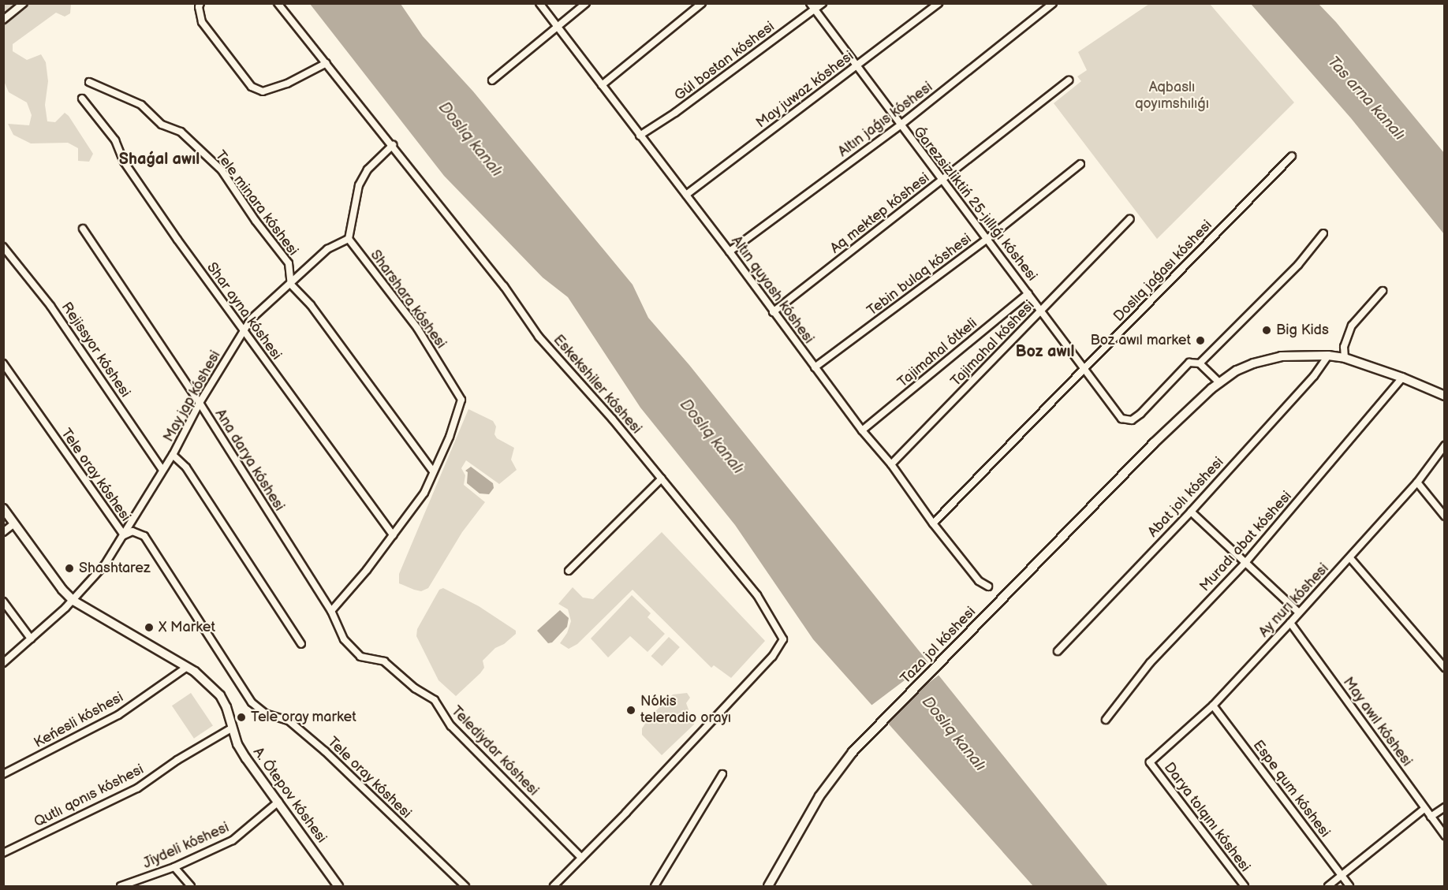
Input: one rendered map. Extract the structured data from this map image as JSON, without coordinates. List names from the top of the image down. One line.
{"streets":{"main road":["Taza jol kóshesi","A. Ótepov kóshesi"],"street":["Gúl bostan kóshesi","May juwaz kóshesi","Altın jaǵıs kóshesi","Tele minara kóshesi","Ǵarezsizliktiń 25-jıllıǵı kóshesi","Aq mektep kóshesi","Doslıq jaǵası kóshesi","Tebin bulaq kóshesi","Altın quyash kóshesi","Sharshara kóshesi","Shar ayna kóshesi","Tajimahal kóshesi","Rejissyor kóshesi","Tajimahal ótkeli","Eskekshiler kóshesi","May jap kóshesi","Ana darya kóshesi","Tele oray kóshesi","Abat jolı kóshesi","Muradı abat kóshesi","Ay nurı kóshesi","Keńesli kóshesi","May awıl kóshesi","Telediydar kóshesi","Espe qum kóshesi","Qutlı qonıs kóshesi","Darya tolqını kóshesi","Jiydeli kóshesi"]},"crossings":[["Gúl bostan kóshesi","Ǵarezsizliktiń 25-jıllıǵı kóshesi"],["Gúl bostan kóshesi","Altın quyash kóshesi"],["May juwaz kóshesi","Ǵarezsizliktiń 25-jıllıǵı kóshesi"],["May juwaz kóshesi","Altın quyash kóshesi"],["Altın jaǵıs kóshesi","Ǵarezsizliktiń 25-jıllıǵı kóshesi"],["Altın jaǵıs kóshesi","Altın quyash kóshesi"],["Tele minara kóshesi","May jap kóshesi"],["Ǵarezsizliktiń 25-jıllıǵı kóshesi","Aq mektep kóshesi"],["Ǵarezsizliktiń 25-jıllıǵı kóshesi","Doslıq jaǵası kóshesi"],["Ǵarezsizliktiń 25-jıllıǵı kóshesi","Tebin bulaq kóshesi"],["Ǵarezsizliktiń 25-jıllıǵı kóshesi","Tajimahal kóshesi"],["Ǵarezsizliktiń 25-jıllıǵı kóshesi","Tajimahal ótkeli"],["Aq mektep kóshesi","Altın quyash kóshesi"],["Doslıq jaǵası kóshesi","Altın quyash kóshesi"],["Tebin bulaq kóshesi","Altın quyash kóshesi"],["Altın quyash kóshesi","Tajimahal kóshesi"],["Altın quyash kóshesi","Tajimahal ótkeli"],["Sharshara kóshesi","May jap kóshesi"],["Shar ayna kóshesi","May jap kóshesi"],["Rejissyor kóshesi","May jap kóshesi"],["Eskekshiler kóshesi","Telediydar kóshesi"],["May jap kóshesi","Ana darya kóshesi"],["May jap kóshesi","Tele oray kóshesi"],["May jap kóshesi","A. Ótepov kóshesi"],["Ana darya kóshesi","Telediydar kóshesi"],["Abat jolı kóshesi","Taza jol kóshesi"],["Muradı abat kóshesi","Taza jol kóshesi"],["Ay nurı kóshesi","May awıl kóshesi"],["Ay nurı kóshesi","Espe qum kóshesi"],["Ay nurı kóshesi","Darya tolqını kóshesi"],["Keńesli kóshesi","A. Ótepov kóshesi"],["A. Ótepov kóshesi","Qutlı qonıs kóshesi"],["A. Ótepov kóshesi","Jiydeli kóshesi"]],"districts":["Shaǵal awıl","Boz awıl"],"water":["Tas arna kanalı","Doslıq kanalı"],"parks":["Aqbaslı qoyımshılıǵı"],"places":["Big Kids","Boz awıl market","Shashtarez","X Market","Nókis teleradio orayı","Tele oray market"]}
